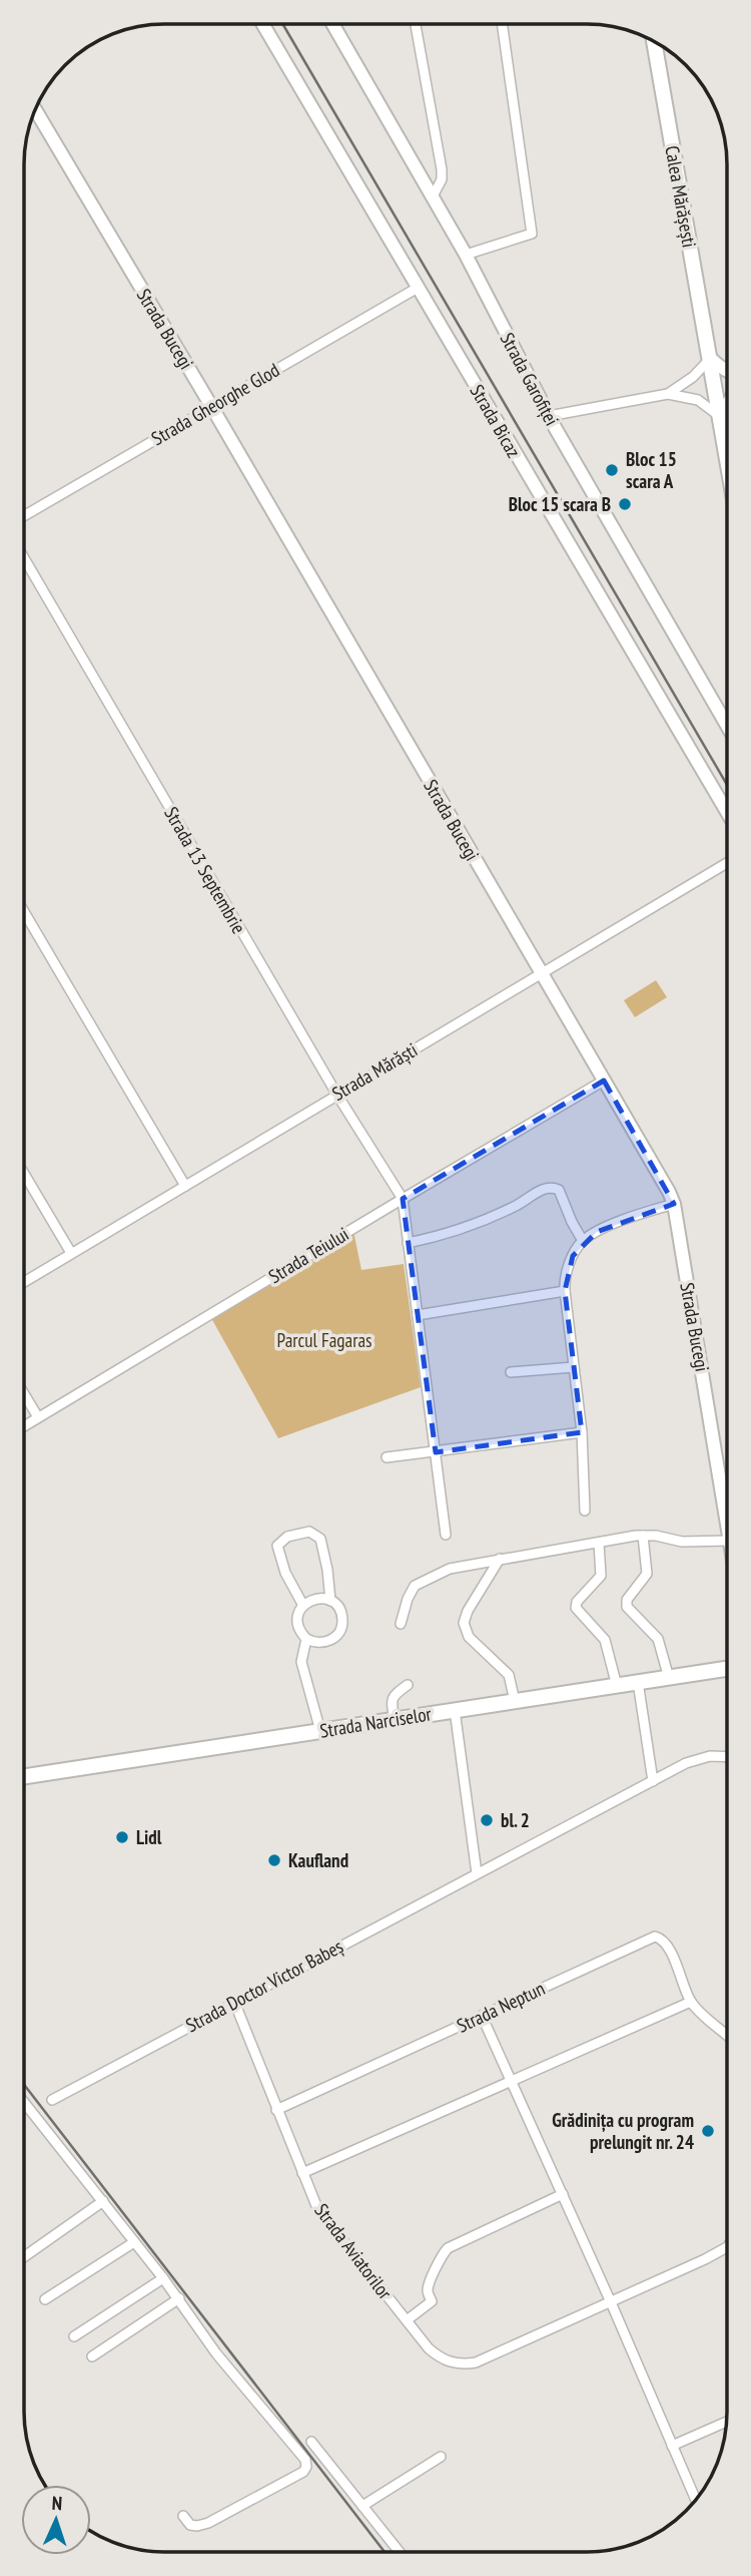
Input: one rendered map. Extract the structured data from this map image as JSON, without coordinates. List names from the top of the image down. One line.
{"streets":{"main road":["Calea Mărășești","Strada Narciselor"],"street":["Strada Bucegi","Strada Garofiței","Strada Gheorghe Glod","Strada Bicaz","Strada 13 Septembrie","Strada Mărăști","Strada Teiului","Strada Doctor Victor Babeș","Strada Neptun","Strada Aviatorilor"]},"crossings":[["Strada Bucegi","Strada Gheorghe Glod"],["Strada Bucegi","Strada Mărăști"],["Strada Bucegi","Strada Teiului"],["Strada Gheorghe Glod","Strada Bicaz"],["Strada 13 Septembrie","Strada Mărăști"],["Strada 13 Septembrie","Strada Teiului"]],"parks":["Parcul Fagaras"],"places":["Bloc 15 scara A","Bloc 15 scara B","bl. 2","Lidl","Kaufland","Grădinița cu program prelungit nr. 24"],"north":"top"}
